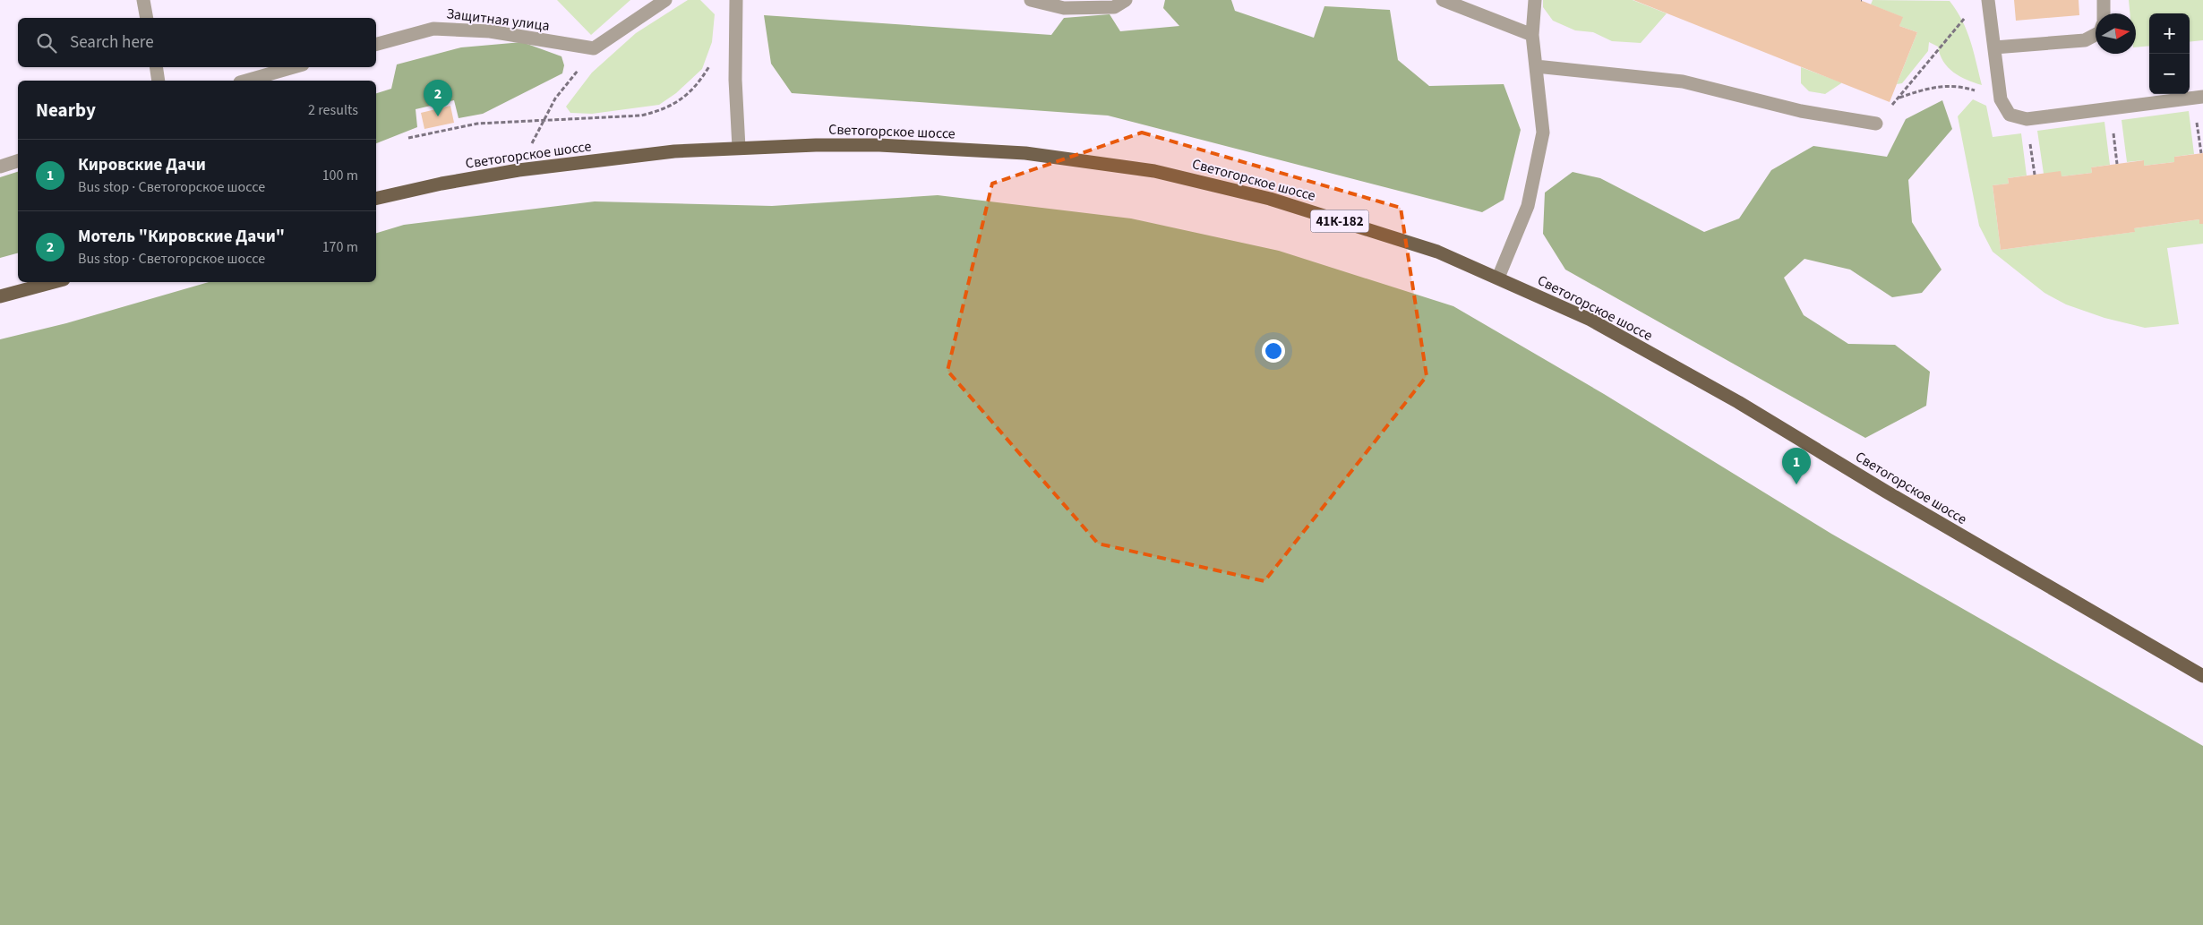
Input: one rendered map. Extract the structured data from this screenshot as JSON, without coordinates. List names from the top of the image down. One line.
{"streets":{"main road":["Светогорское шоссе","41К-182"],"street":["Защитная улица"]},"north":"right","page":{"map_buttons":["+","−"],"search":"Search here","pins":["2","1"],"heading":["Nearby","2 results"],"list":[{"mark":"1","name":"Кировские Дачи","note":"Bus stop · Светогорское шоссе","value":"100 m"},{"mark":"2","name":"Мотель \"Кировские Дачи\"","note":"Bus stop · Светогорское шоссе","value":"170 m"}]}}
